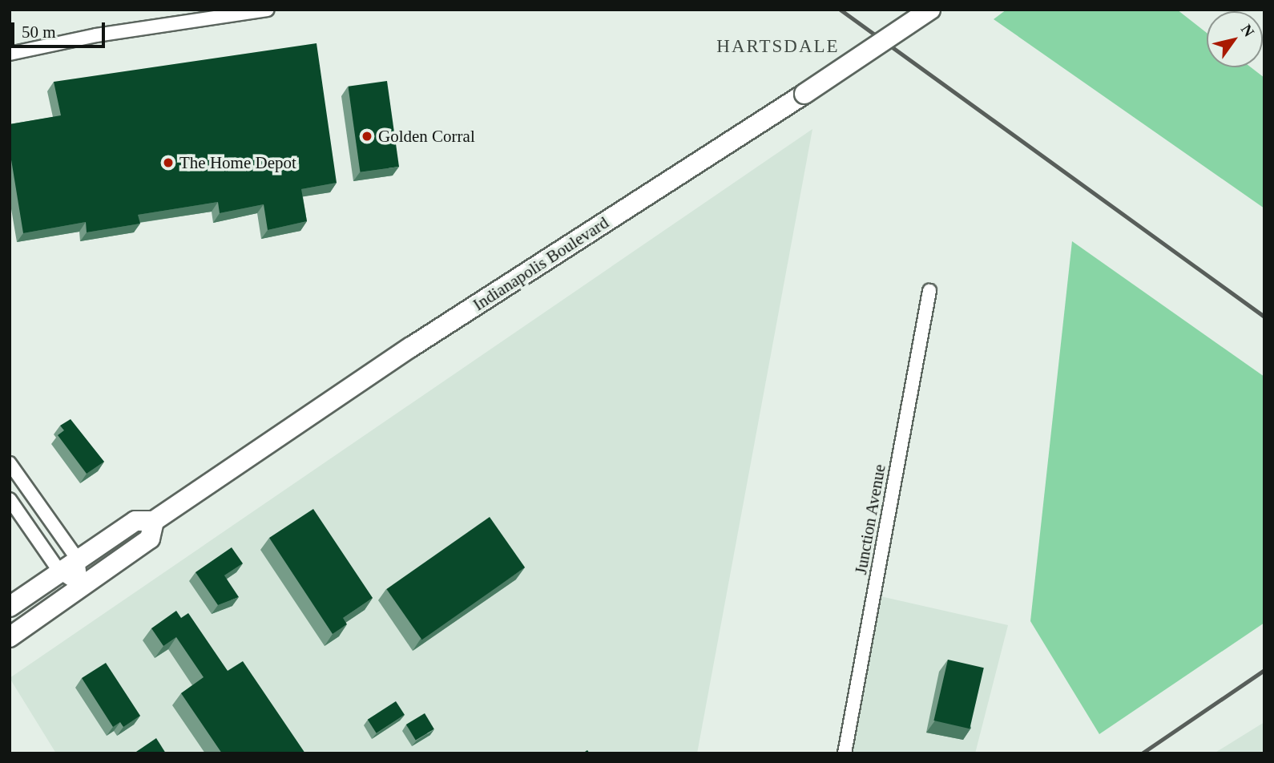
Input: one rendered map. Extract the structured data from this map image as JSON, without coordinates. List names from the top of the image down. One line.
{"streets":{"highway":["Indianapolis Boulevard"],"street":["Junction Avenue"]},"districts":["HARTSDALE"],"places":["Golden Corral","The Home Depot"],"scale_bar":"50 m","north":"top right"}
